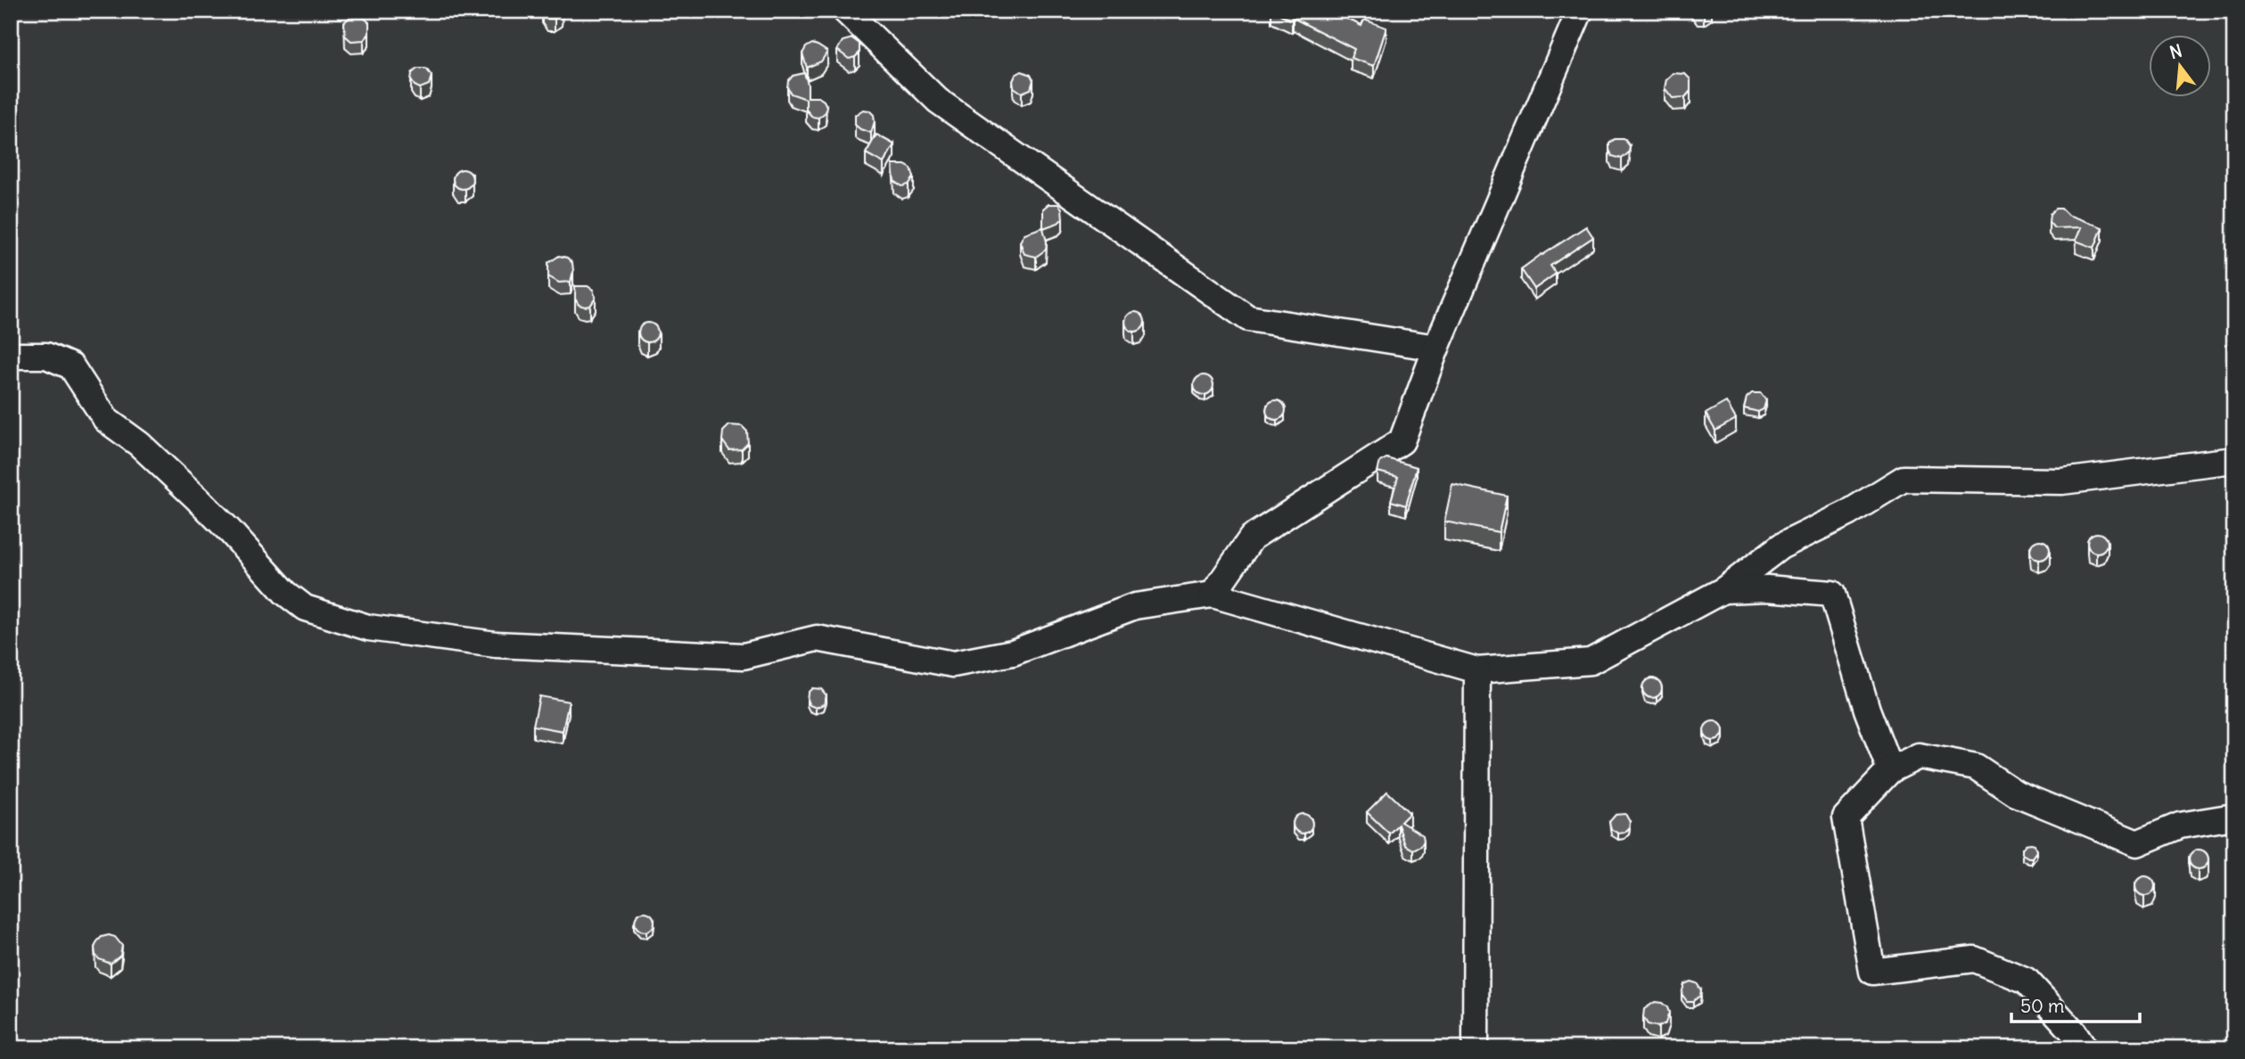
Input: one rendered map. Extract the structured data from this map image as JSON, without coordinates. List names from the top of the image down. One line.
{"scale_bar":"50 m","north":"top"}
